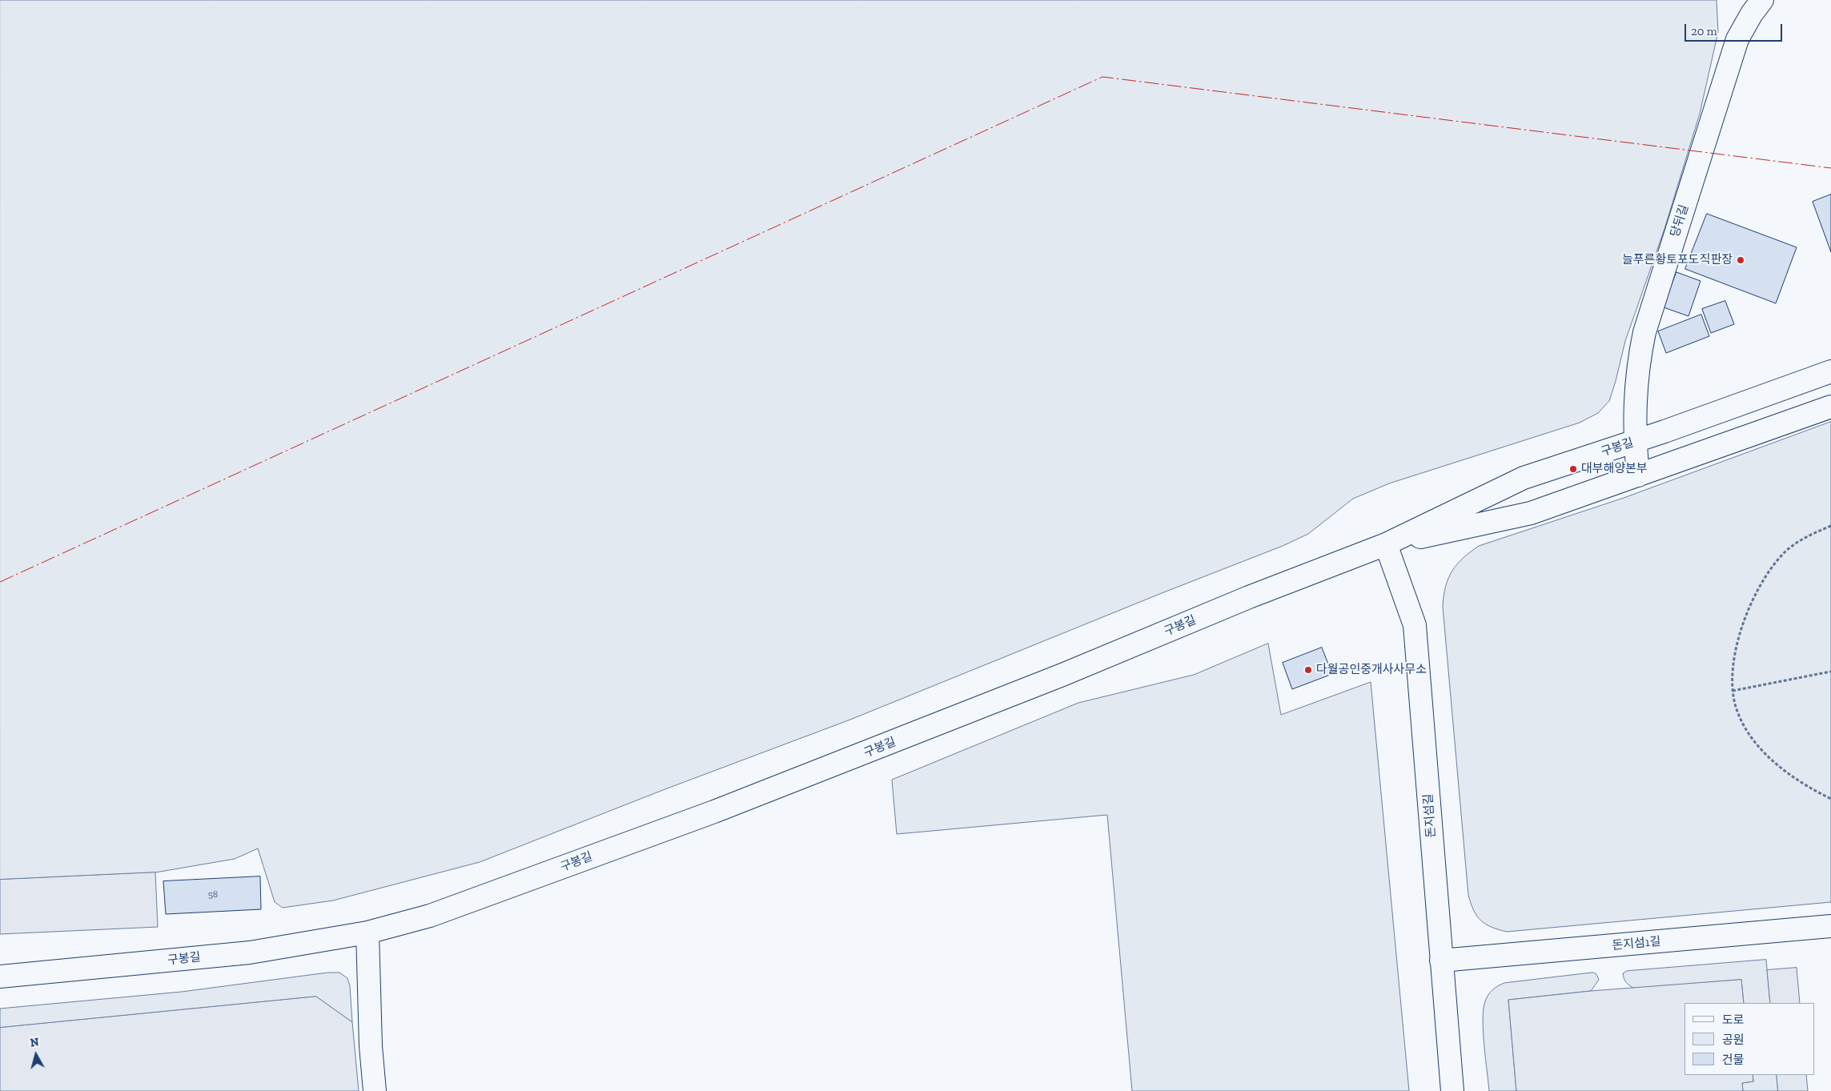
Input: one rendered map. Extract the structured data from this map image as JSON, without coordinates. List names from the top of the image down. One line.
{"streets":{"street":["당뒤길","구봉길","돈지섬길","돈지섬1길"]},"crossings":[["당뒤길","구봉길"],["구봉길","돈지섬길"],["돈지섬길","돈지섬1길"]],"places":["늘푸른황토포도직판장","대부해양본부","다월공인중개사사무소"],"house_numbers":["58"],"legend":["도로","공원","건물"],"scale_bar":"20 m","north":"top"}
